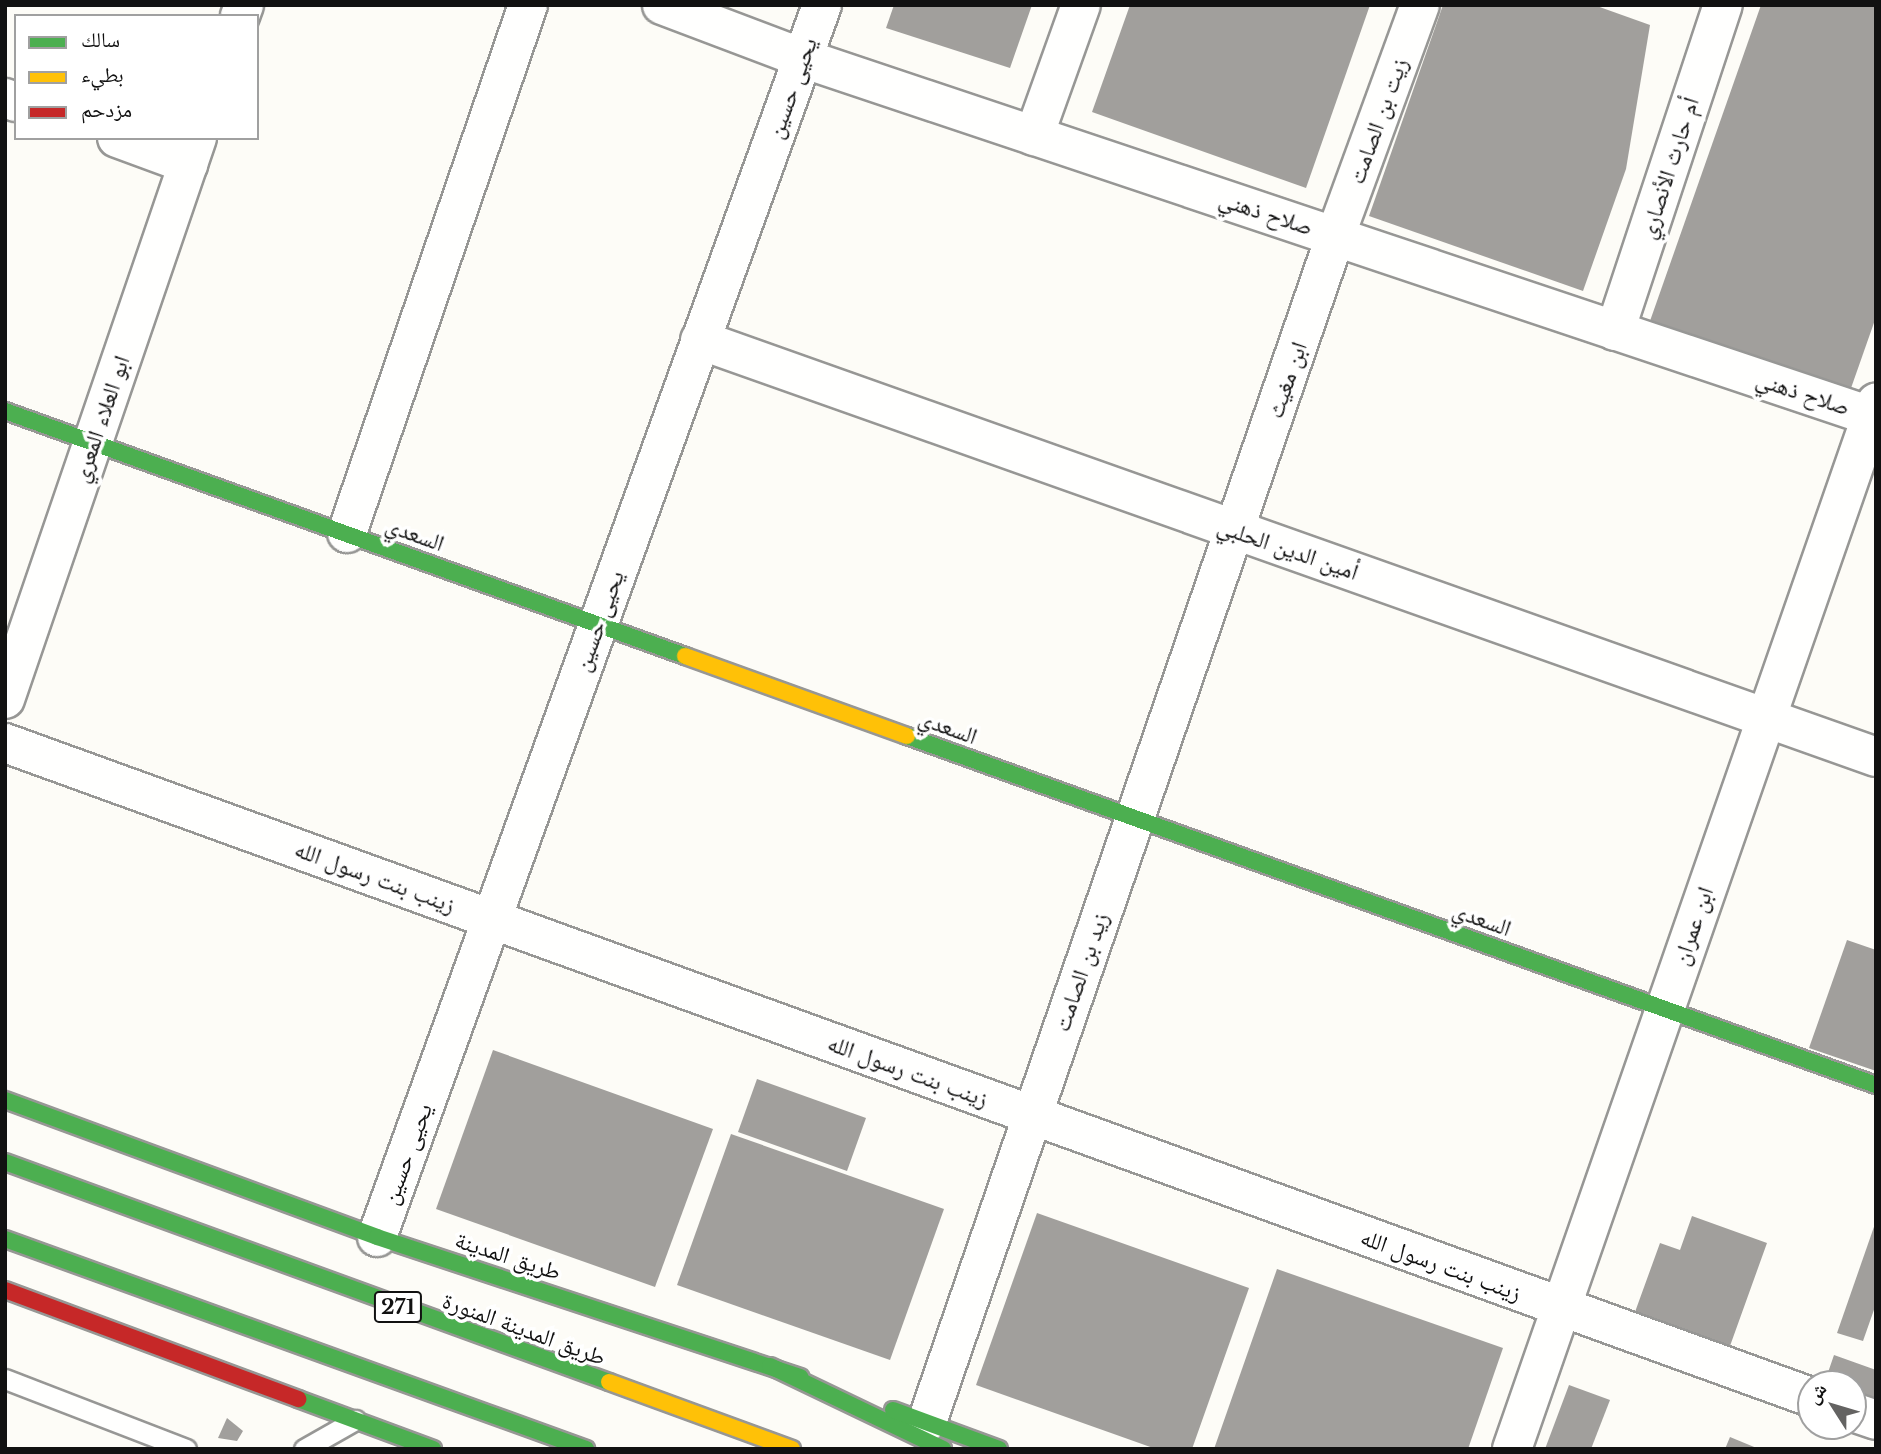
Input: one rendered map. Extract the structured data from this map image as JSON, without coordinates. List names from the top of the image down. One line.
{"streets":{"main road":["السعدي","طريق المدينة","271","طريق المدينة المنورة"],"street":["يحيى حسين","زيت بن الصامت","أم حارث الأنصاري","صلاح ذهني","ابن مغيث","ابو العلاء المعري","أمين الدين الحلبي","زينب بنت رسول الله","ابن عمران","زيد بن الصامت"]},"crossings":[["يحيى حسين","صلاح ذهني"],["يحيى حسين","السعدي"],["يحيى حسين","أمين الدين الحلبي"],["يحيى حسين","زينب بنت رسول الله"],["يحيى حسين","طريق المدينة"],["زيت بن الصامت","صلاح ذهني"],["زيت بن الصامت","ابن مغيث"],["أم حارث الأنصاري","صلاح ذهني"],["صلاح ذهني","ابن مغيث"],["صلاح ذهني","ابن عمران"],["ابن مغيث","أمين الدين الحلبي"],["ابن مغيث","زيد بن الصامت"],["ابو العلاء المعري","السعدي"],["السعدي","ابن عمران"],["السعدي","زيد بن الصامت"],["أمين الدين الحلبي","ابن عمران"],["أمين الدين الحلبي","زيد بن الصامت"],["زينب بنت رسول الله","ابن عمران"],["زينب بنت رسول الله","زيد بن الصامت"],["زيد بن الصامت","طريق المدينة"]],"legend":["سالك","بطيء","مزدحم"],"north":"top left"}
